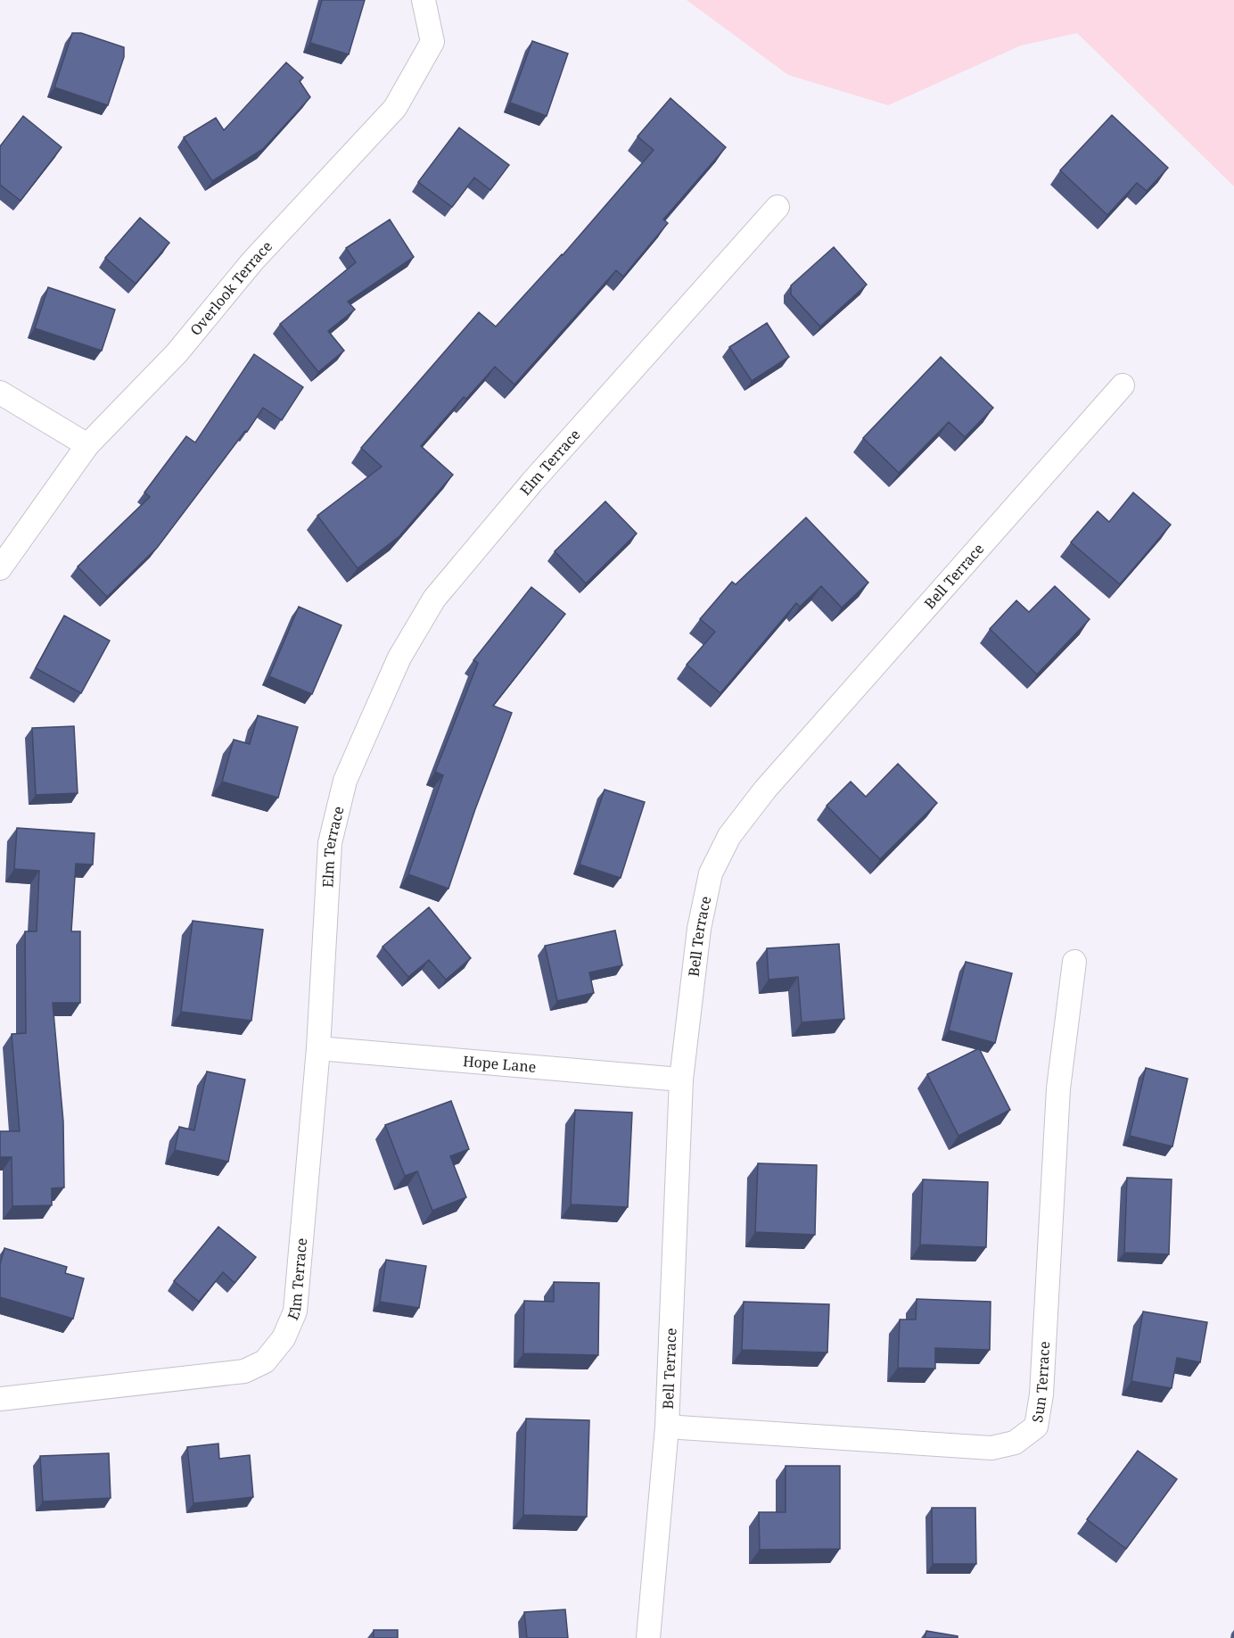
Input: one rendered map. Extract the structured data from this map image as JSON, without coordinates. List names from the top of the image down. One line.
{"streets":{"street":["Overlook Terrace","Elm Terrace","Bell Terrace","Hope Lane","Sun Terrace"]},"crossings":[["Elm Terrace","Hope Lane"],["Bell Terrace","Hope Lane"],["Bell Terrace","Sun Terrace"]]}
